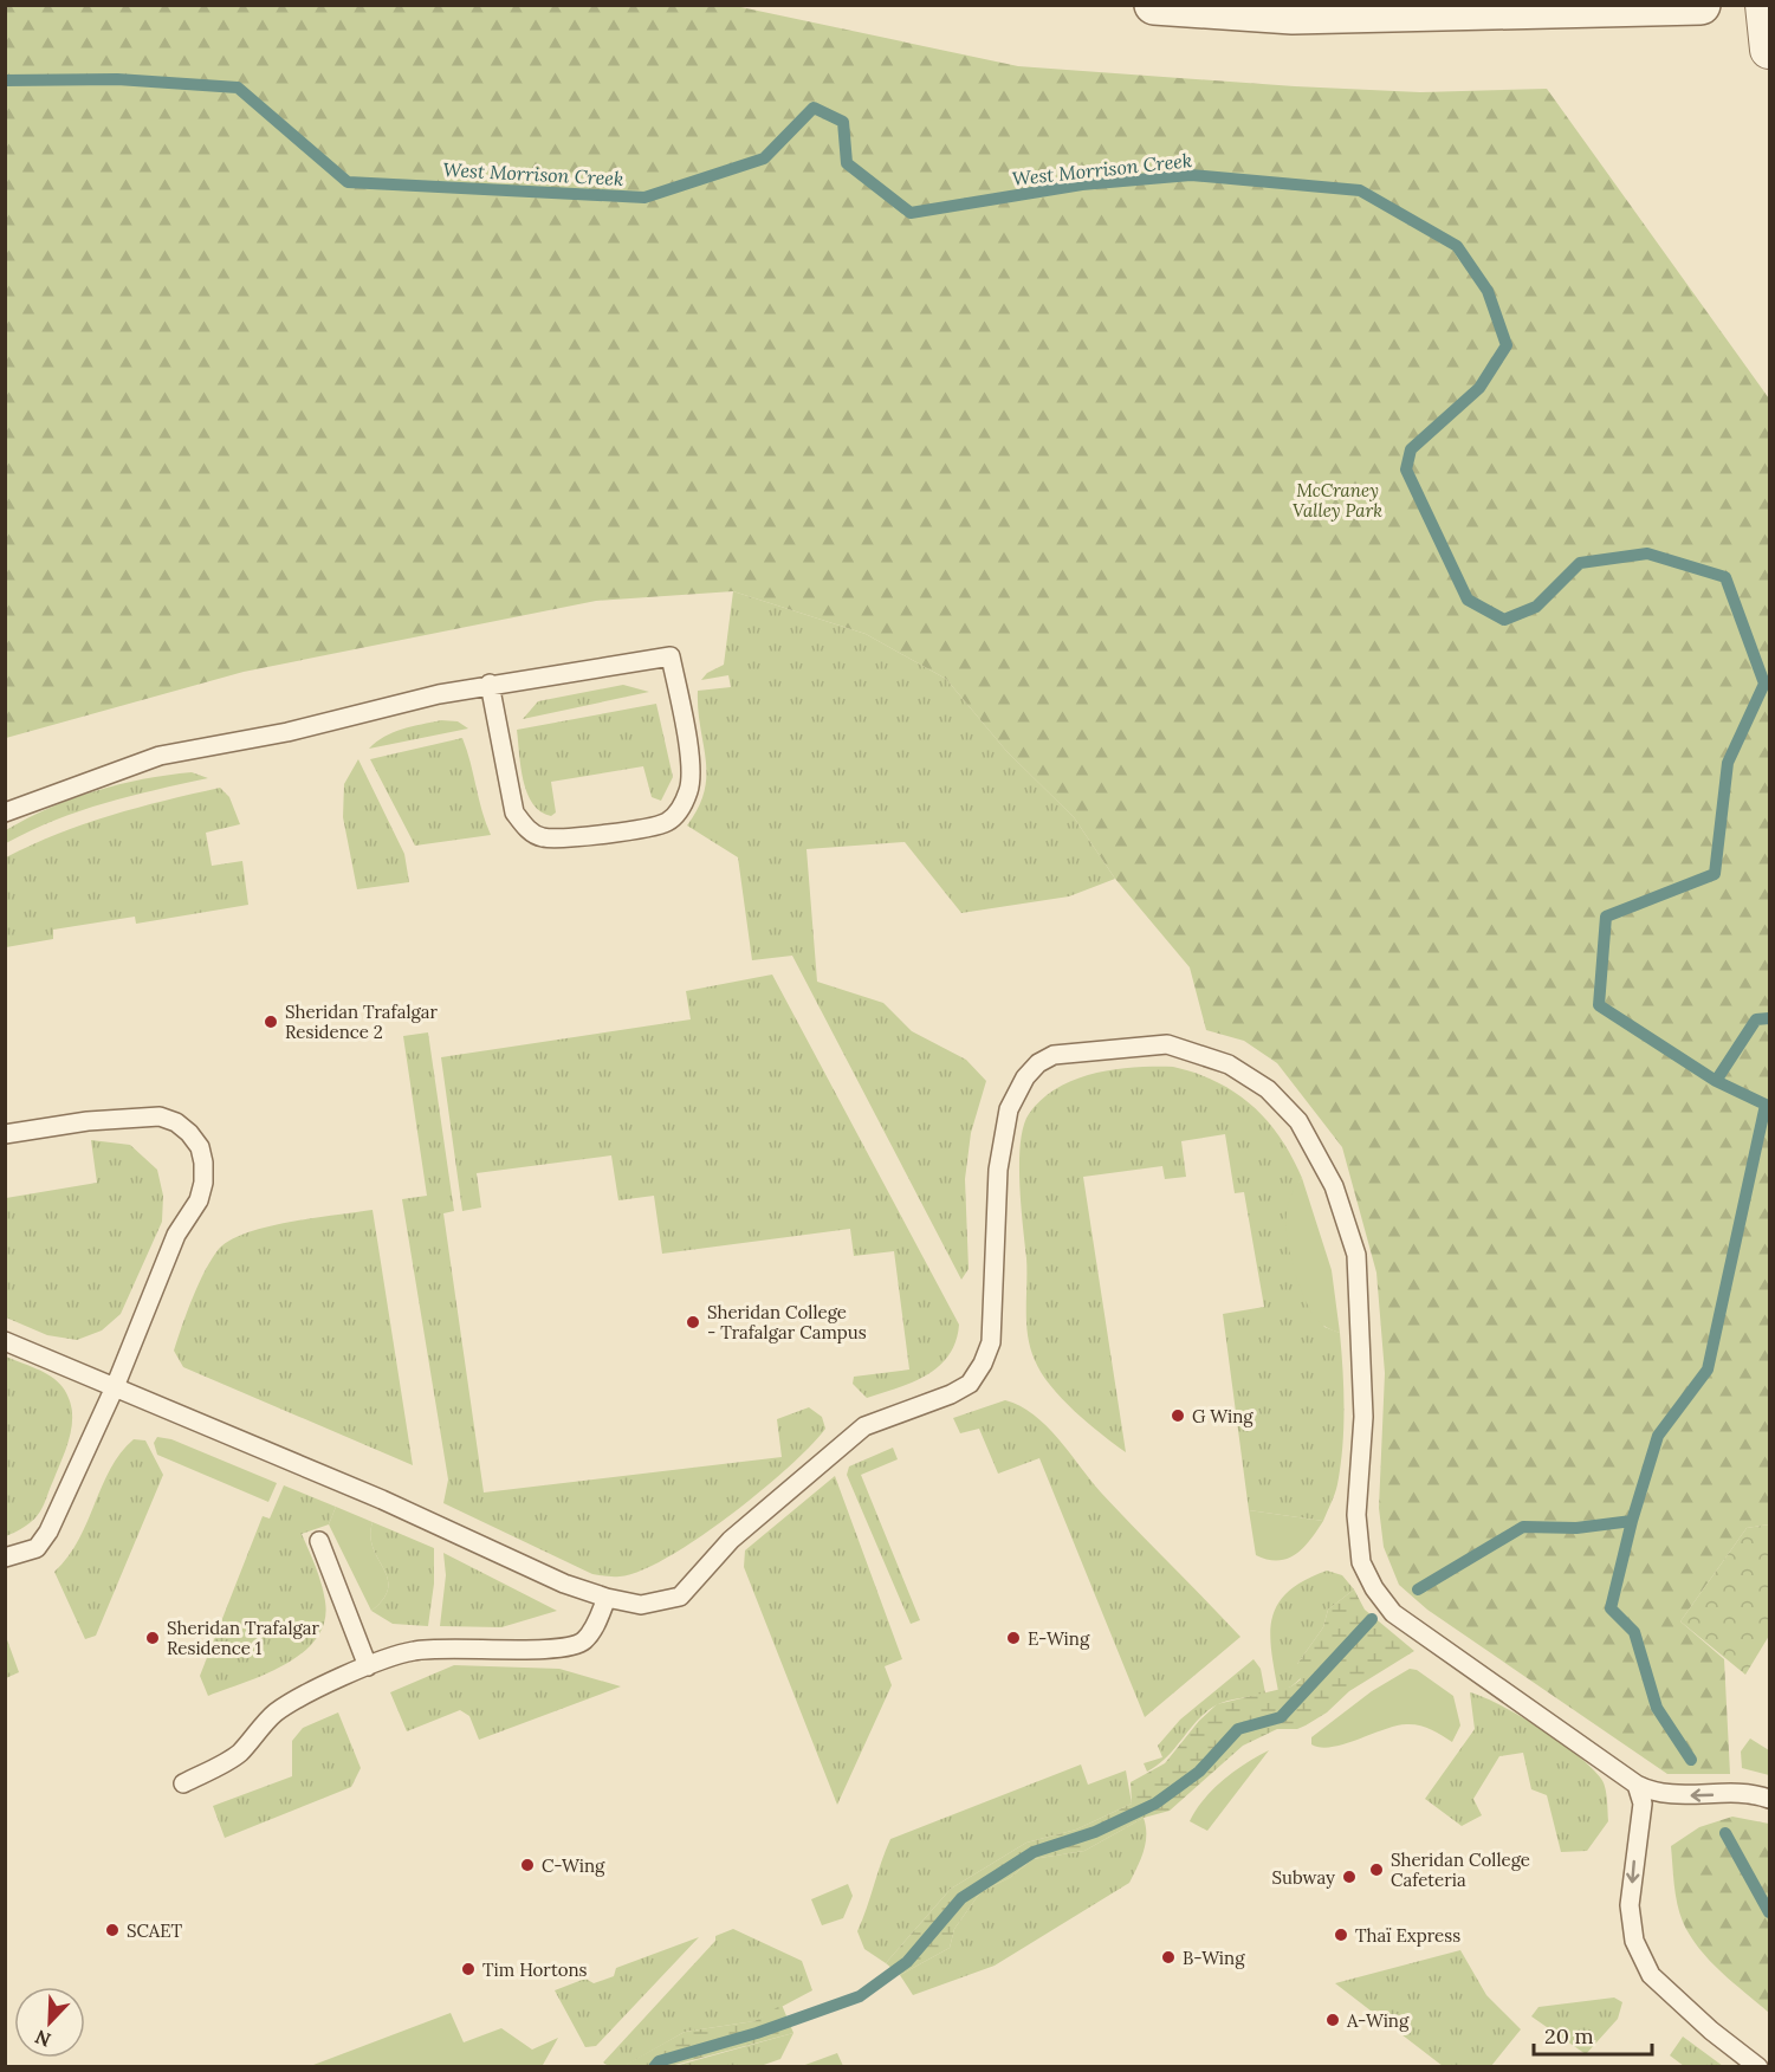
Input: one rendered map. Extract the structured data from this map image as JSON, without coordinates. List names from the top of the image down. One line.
{"water":["West Morrison Creek"],"parks":["McCraney Valley Park"],"places":["Sheridan Trafalgar Residence 2","Sheridan College - Trafalgar Campus","G Wing","Sheridan Trafalgar Residence 1","E-Wing","C-Wing","Sheridan College Cafeteria","Subway","SCAET","Thaï Express","B-Wing","Tim Hortons","A-Wing"],"scale_bar":"20 m","north":"bottom left"}
